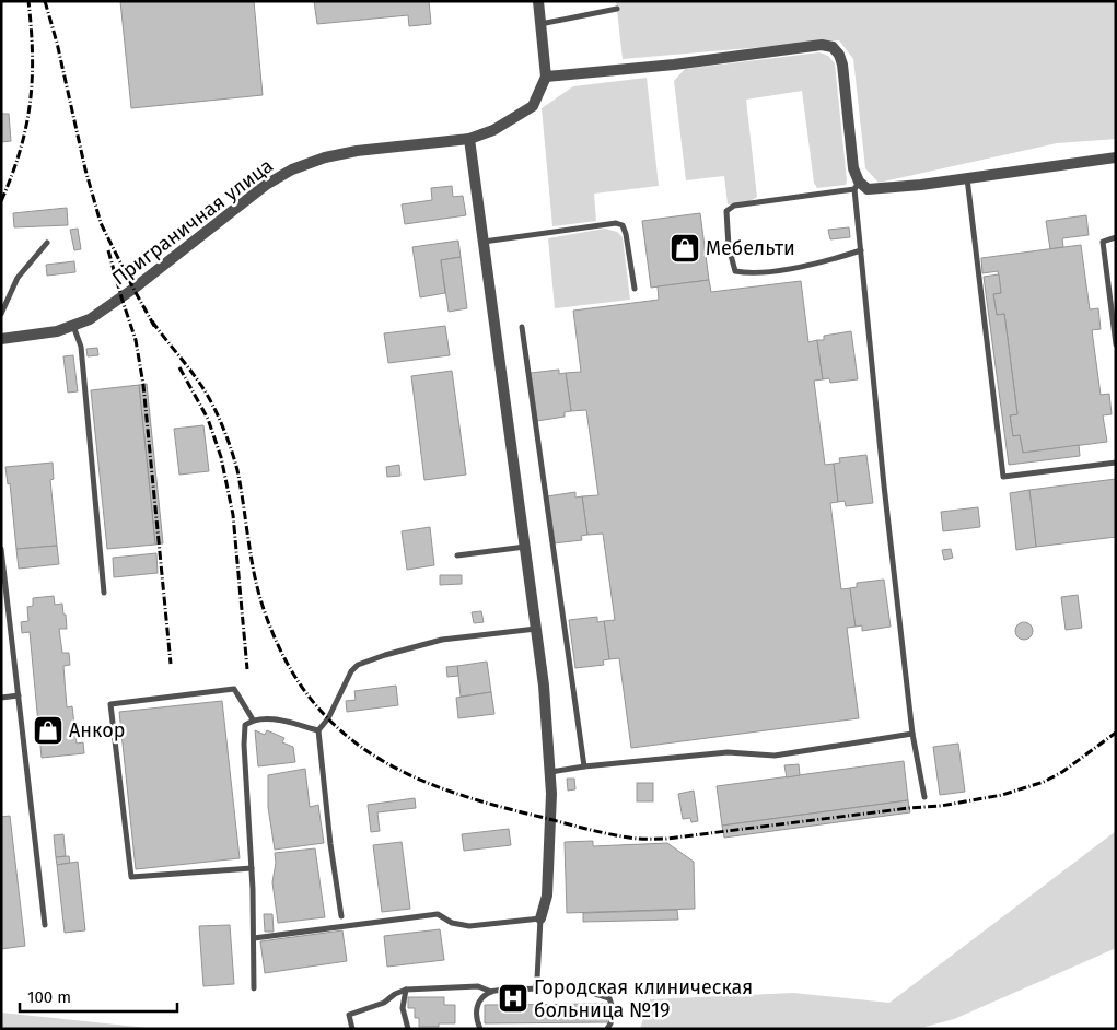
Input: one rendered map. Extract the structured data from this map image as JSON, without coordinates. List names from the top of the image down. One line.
{"streets":{"street":["Приграничная улица"]},"places":{"shop":["Мебельти","Анкор"],"hospital":["Городская клиническая больница №19"]},"scale_bar":"100 m"}
